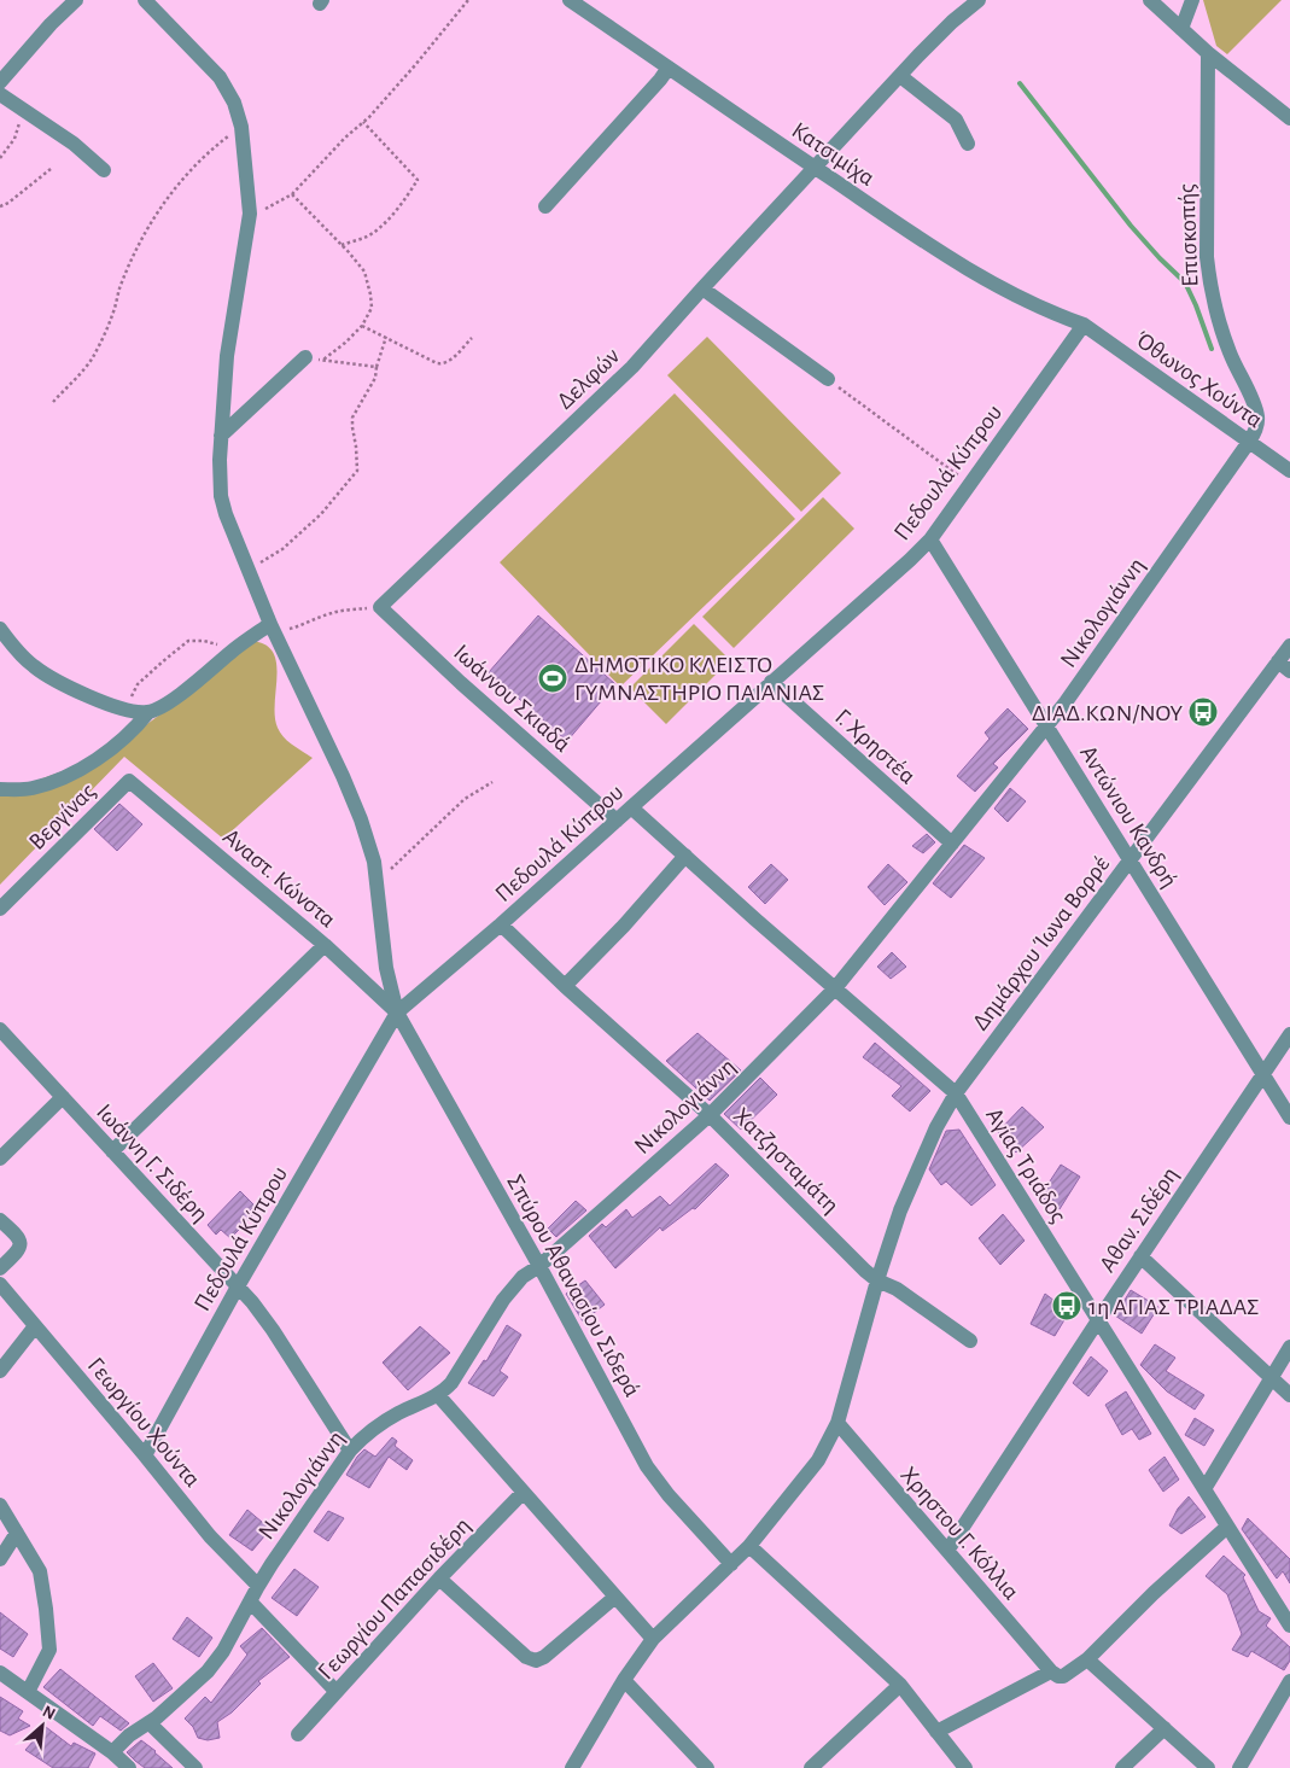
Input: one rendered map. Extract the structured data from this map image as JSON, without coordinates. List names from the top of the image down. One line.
{"streets":{"street":["Κατσιμίχα","Επισκοπής","Δελφών","Όθωνος Χούντα","Πεδουλά Κύπρου","Νικολογιάννη","Ιωάννου Σκιαδά","Γ. Χρηστέα","Βεργίνας","Αντώνιου Κανδρή","Αναστ. Κώνστα","Δημάρχου Ίωνα Βορρέ","Χατζησταμάτη","Ιωάννη Γ. Σιδέρη","Αγίας Τριάδος","Αθαν. Σιδέρη","Σπύρου Αθανασίου Σιδερά","Γεωργίου Χούντα","Χρηστου Γ. Κόλλια","Γεωργίου Παπασιδέρη"]},"crossings":[["Κατσιμίχα","Δελφών"],["Κατσιμίχα","Όθωνος Χούντα"],["Κατσιμίχα","Πεδουλά Κύπρου"],["Επισκοπής","Όθωνος Χούντα"],["Επισκοπής","Νικολογιάννη"],["Δελφών","Ιωάννου Σκιαδά"],["Όθωνος Χούντα","Πεδουλά Κύπρου"],["Όθωνος Χούντα","Νικολογιάννη"],["Πεδουλά Κύπρου","Ιωάννου Σκιαδά"],["Πεδουλά Κύπρου","Γ. Χρηστέα"],["Πεδουλά Κύπρου","Αντώνιου Κανδρή"],["Πεδουλά Κύπρου","Αναστ. Κώνστα"],["Πεδουλά Κύπρου","Χατζησταμάτη"],["Πεδουλά Κύπρου","Ιωάννη Γ. Σιδέρη"],["Πεδουλά Κύπρου","Αγίας Τριάδος"],["Πεδουλά Κύπρου","Σπύρου Αθανασίου Σιδερά"],["Πεδουλά Κύπρου","Γεωργίου Χούντα"],["Νικολογιάννη","Γ. Χρηστέα"],["Νικολογιάννη","Αντώνιου Κανδρή"],["Νικολογιάννη","Χατζησταμάτη"],["Νικολογιάννη","Ιωάννη Γ. Σιδέρη"],["Νικολογιάννη","Αγίας Τριάδος"],["Νικολογιάννη","Σπύρου Αθανασίου Σιδερά"],["Νικολογιάννη","Γεωργίου Χούντα"],["Βεργίνας","Αναστ. Κώνστα"],["Αντώνιου Κανδρή","Δημάρχου Ίωνα Βορρέ"],["Αντώνιου Κανδρή","Αθαν. Σιδέρη"],["Αναστ. Κώνστα","Σπύρου Αθανασίου Σιδερά"],["Δημάρχου Ίωνα Βορρέ","Χατζησταμάτη"],["Δημάρχου Ίωνα Βορρέ","Αγίας Τριάδος"],["Δημάρχου Ίωνα Βορρέ","Σπύρου Αθανασίου Σιδερά"],["Δημάρχου Ίωνα Βορρέ","Χρηστου Γ. Κόλλια"],["Αγίας Τριάδος","Αθαν. Σιδέρη"],["Αθαν. Σιδέρη","Χρηστου Γ. Κόλλια"]],"places":{"sports":["ΔΗΜΟΤΙΚΟ ΚΛΕΙΣΤΟ ΓΥΜΝΑΣΤΗΡΙΟ ΠΑΙΑΝΙΑΣ"],"bus stop":["ΔΙΑΔ.ΚΩΝ/ΝΟΥ","1η ΑΓΙΑΣ ΤΡΙΑΔΑΣ"]},"north":"top right"}
